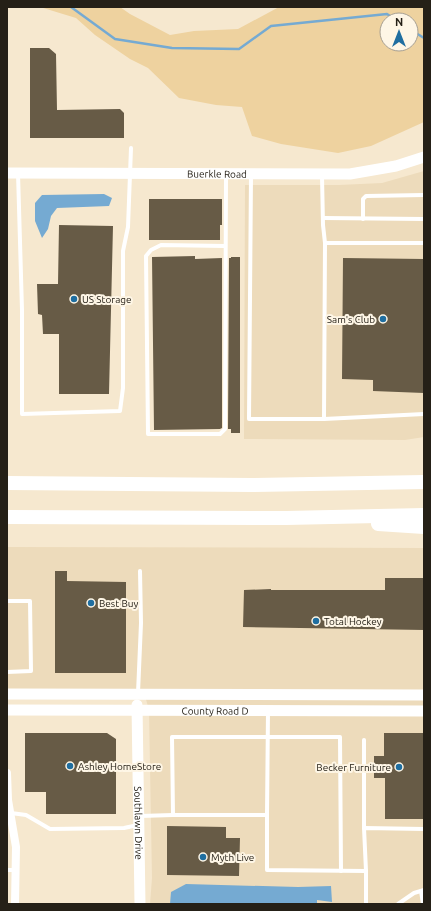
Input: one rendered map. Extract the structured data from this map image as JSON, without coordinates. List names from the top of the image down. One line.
{"streets":{"street":["Buerkle Road","County Road D","Southlawn Drive"]},"crossings":[["County Road D","Southlawn Drive"]],"places":["US Storage","Sam's Club","Best Buy","Total Hockey","Ashley HomeStore","Becker Furniture","Myth Live"],"north":"top"}
